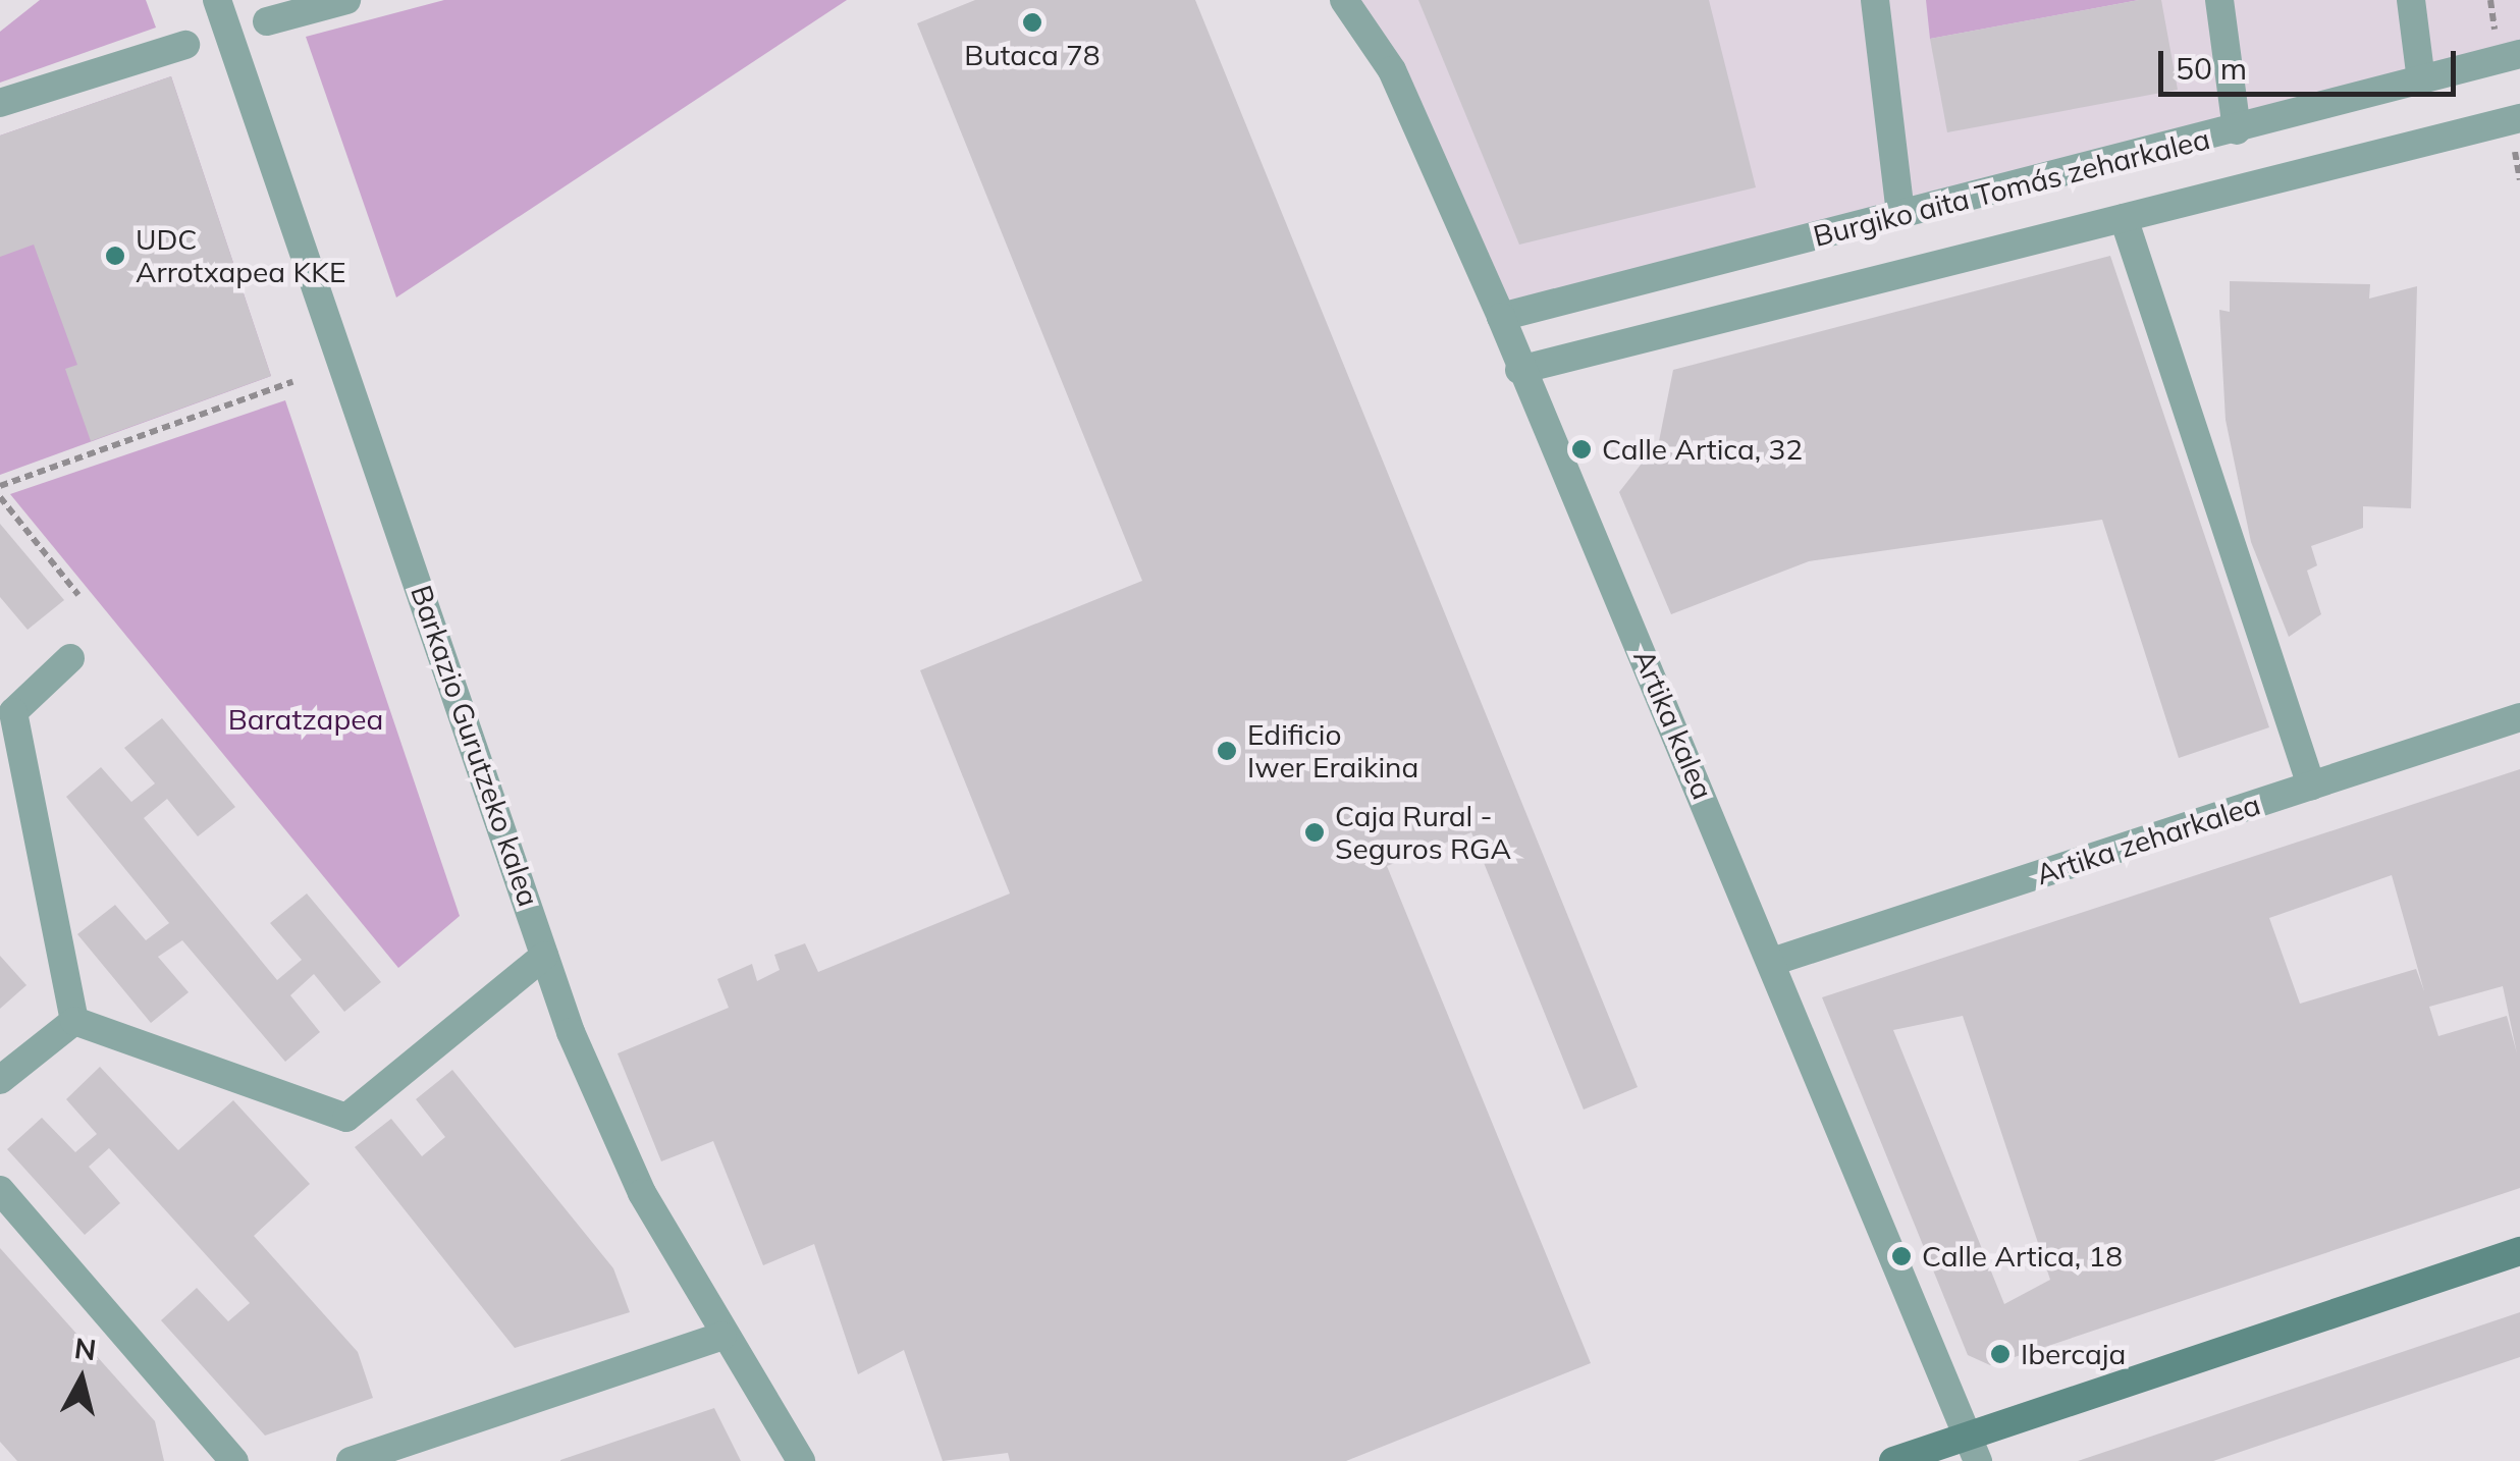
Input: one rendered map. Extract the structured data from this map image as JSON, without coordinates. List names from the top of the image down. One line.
{"streets":{"street":["Burgiko aita Tomás zeharkalea","Artika kalea","Barkazio Gurutzeko kalea","Artika zeharkalea"]},"crossings":[["Burgiko aita Tomás zeharkalea","Artika kalea"],["Artika kalea","Artika zeharkalea"]],"parks":["Baratzapea"],"places":["Butaca 78","UDC Arrotxapea KKE","Calle Artica, 32","Edificio Iwer Eraikina","Caja Rural - Seguros RGA","Calle Artica, 18","Ibercaja"],"scale_bar":"50 m","north":"top"}
